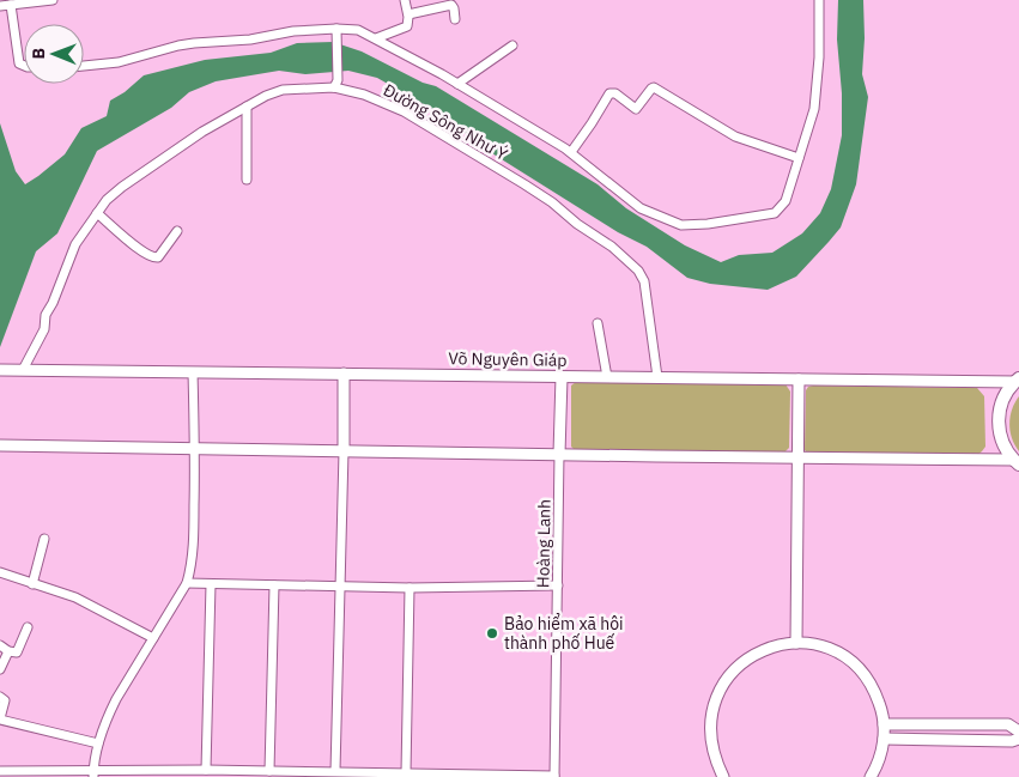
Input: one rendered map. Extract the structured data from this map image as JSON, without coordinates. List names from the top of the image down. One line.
{"streets":{"street":["Đường Sông Như Ý","Võ Nguyên Giáp","Hoàng Lanh"]},"crossings":[["Đường Sông Như Ý","Võ Nguyên Giáp"]],"places":["Bảo hiểm xã hội thành phố Huế"],"north":"left"}
